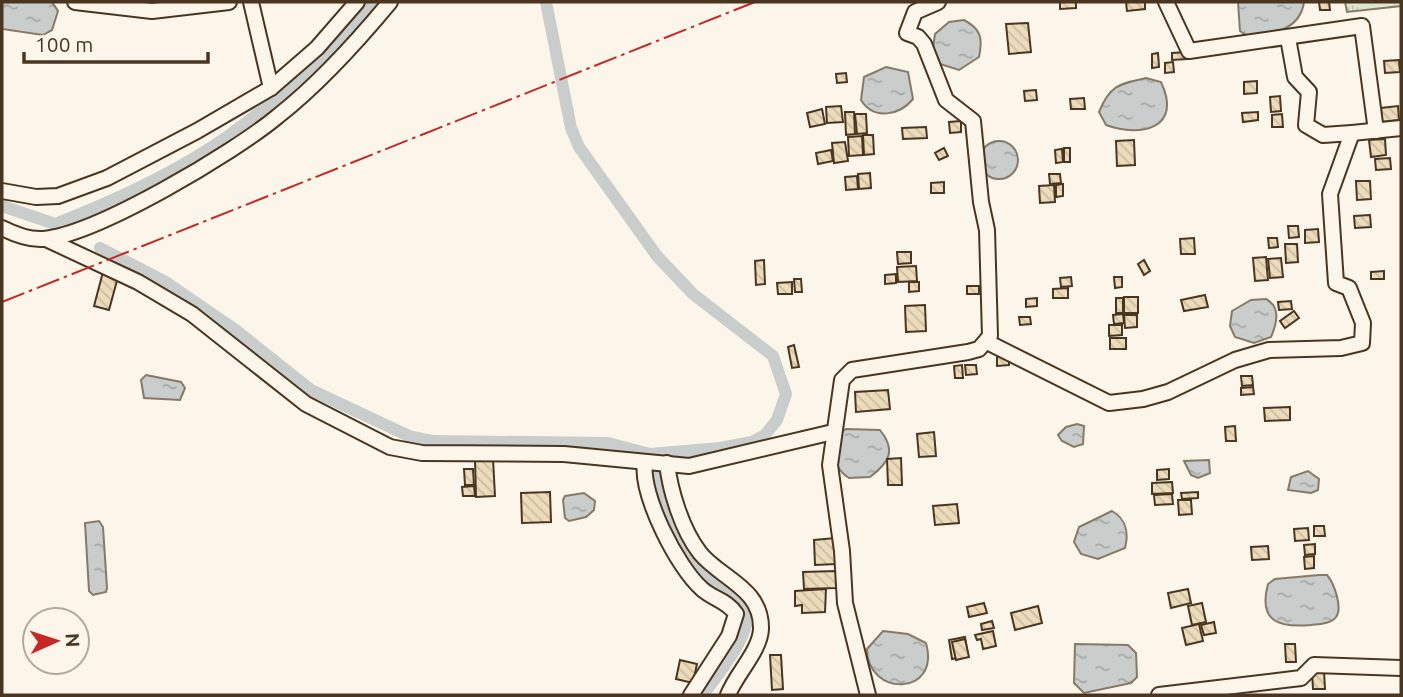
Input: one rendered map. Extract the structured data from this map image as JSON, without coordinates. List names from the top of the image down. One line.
{"scale_bar":"100 m","north":"right"}
